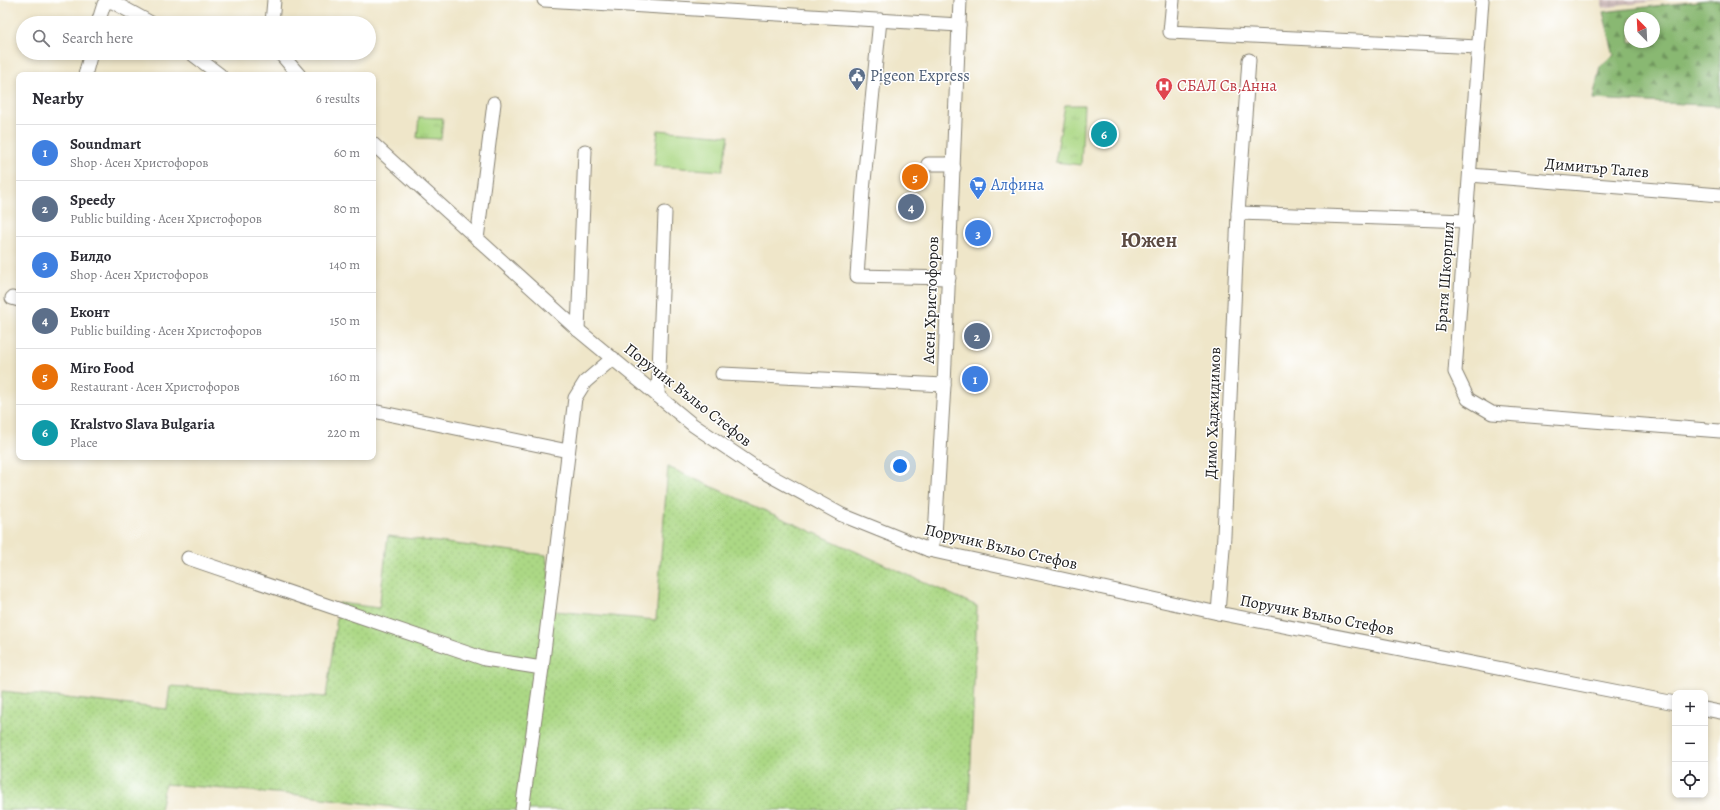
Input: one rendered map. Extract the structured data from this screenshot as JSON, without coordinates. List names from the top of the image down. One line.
{"streets":{"street":["Димитър Талев","Братя Шкорпил","Асен Христофоров","Поручик Въльо Стефов","Димо Хаджидимов"]},"crossings":[["Димитър Талев","Братя Шкорпил"],["Асен Христофоров","Поручик Въльо Стефов"],["Поручик Въльо Стефов","Димо Хаджидимов"]],"districts":["Южен"],"places":{"public building":["Pigeon Express"],"hospital":["СБАЛ Св,Анна"],"supermarket":["Алфина"]},"north":"top left","page":{"search":"Search here","heading":["Nearby","6 results"],"pins":["6","5","4","3","2","1"],"list":[{"mark":"1","name":"Soundmart","note":"Shop · Асен Христофоров","value":"60 m"},{"mark":"2","name":"Speedy","note":"Public building · Асен Христофоров","value":"80 m"},{"mark":"3","name":"Билдо","note":"Shop · Асен Христофоров","value":"140 m"},{"mark":"4","name":"Еконт","note":"Public building · Асен Христофоров","value":"150 m"},{"mark":"5","name":"Miro Food","note":"Restaurant · Асен Христофоров","value":"160 m"},{"mark":"6","name":"Kralstvo Slava Bulgaria","note":"Place","value":"220 m"}],"map_buttons":["+","−"]}}
